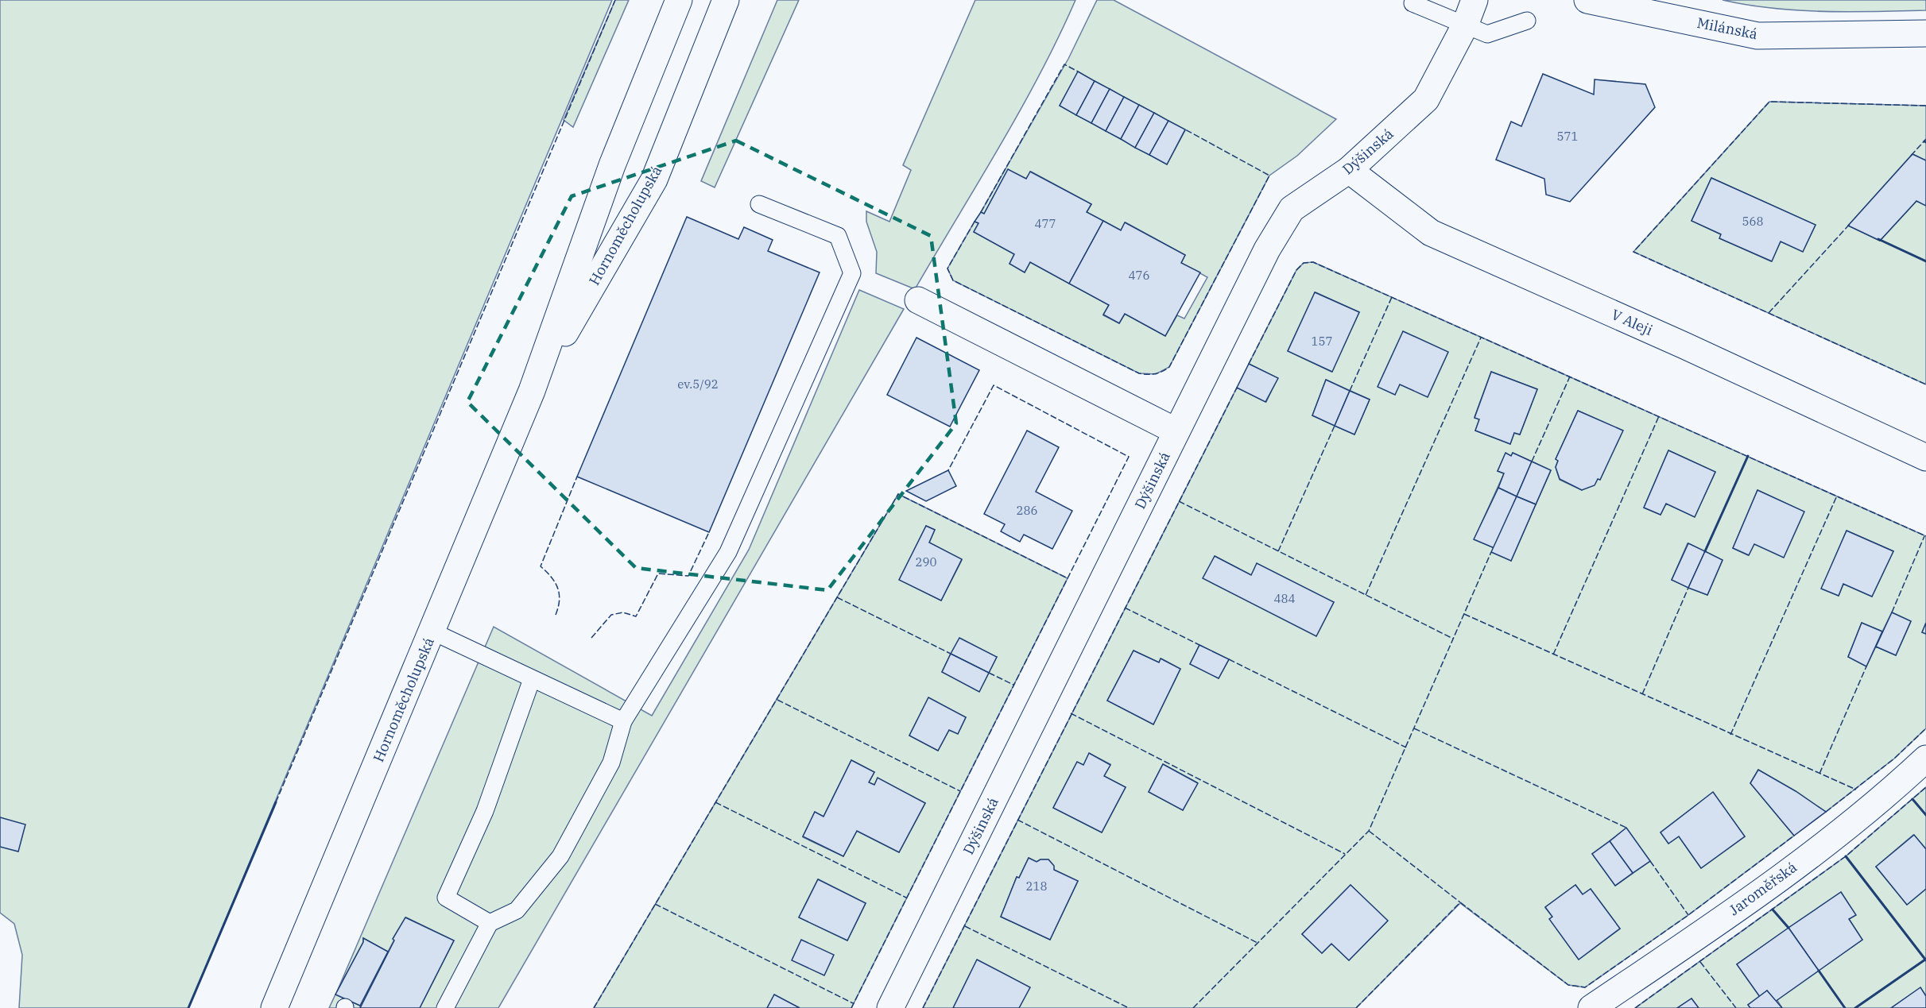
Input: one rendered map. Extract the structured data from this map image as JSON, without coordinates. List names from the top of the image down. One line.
{"streets":{"street":["Milánská","Dýšinská","Hornoměcholupská","V Aleji","Jaroměřská"]},"crossings":[["Dýšinská","V Aleji"]],"house_numbers":["571","568","477","476","157","ev.5/92","286","290","484","218"]}
